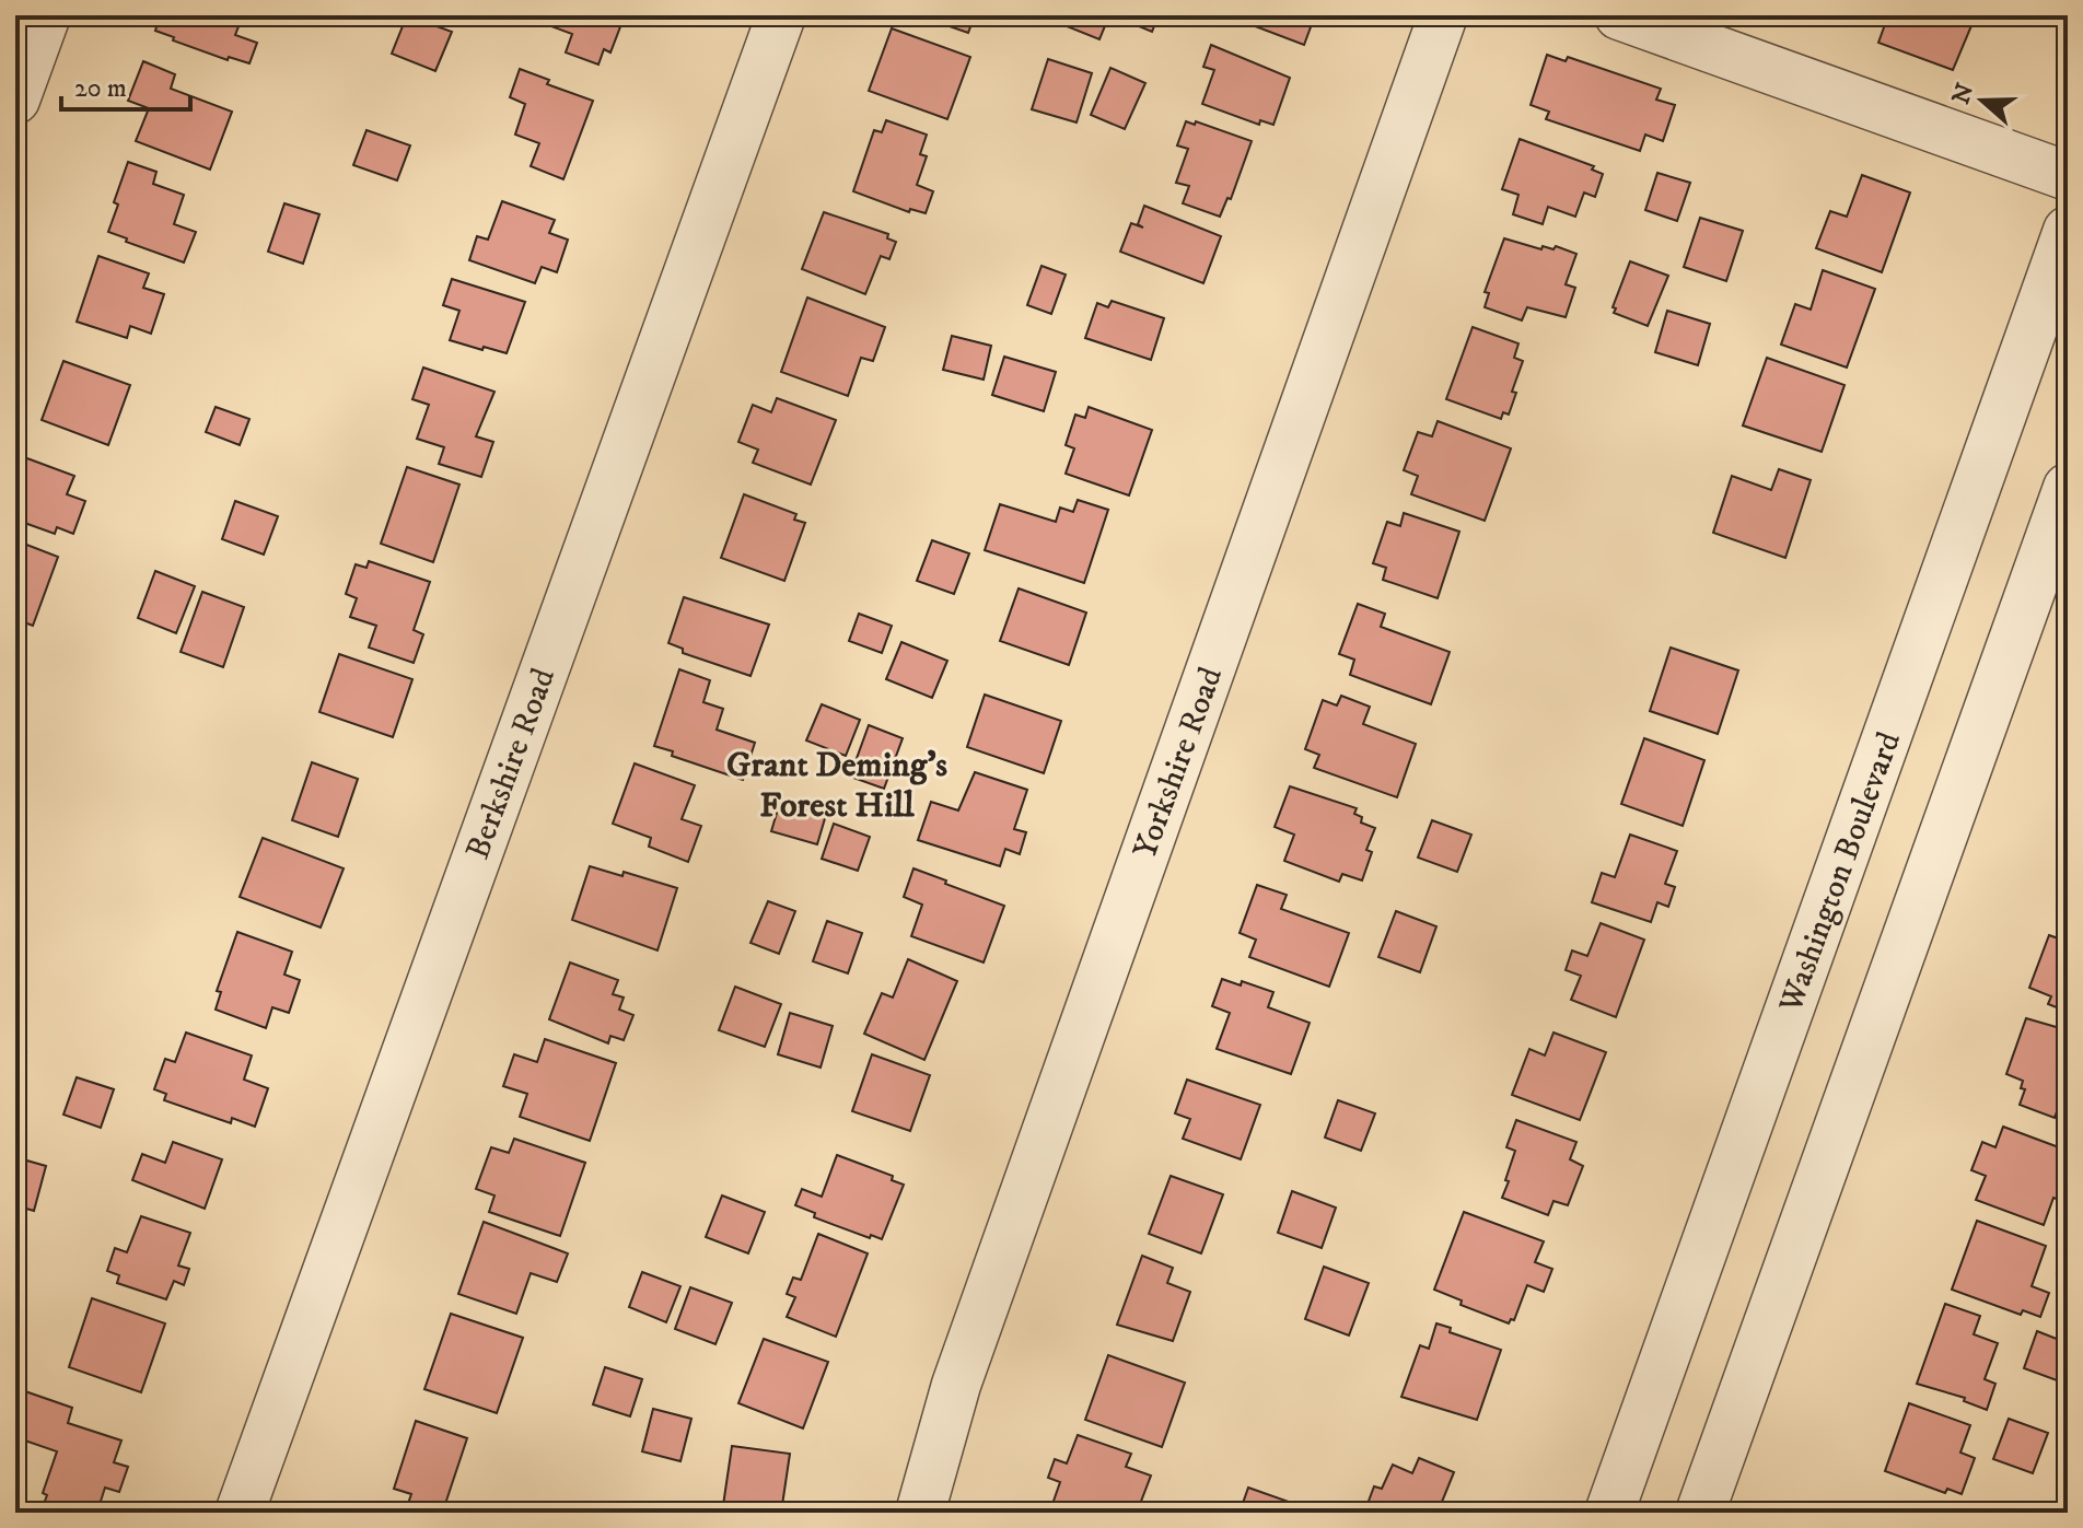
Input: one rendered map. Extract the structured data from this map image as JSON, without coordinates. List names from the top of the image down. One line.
{"streets":{"street":["Yorkshire Road","Berkshire Road","Washington Boulevard"]},"districts":["Grant Deming's Forest Hill"],"scale_bar":"20 m","north":"left"}
